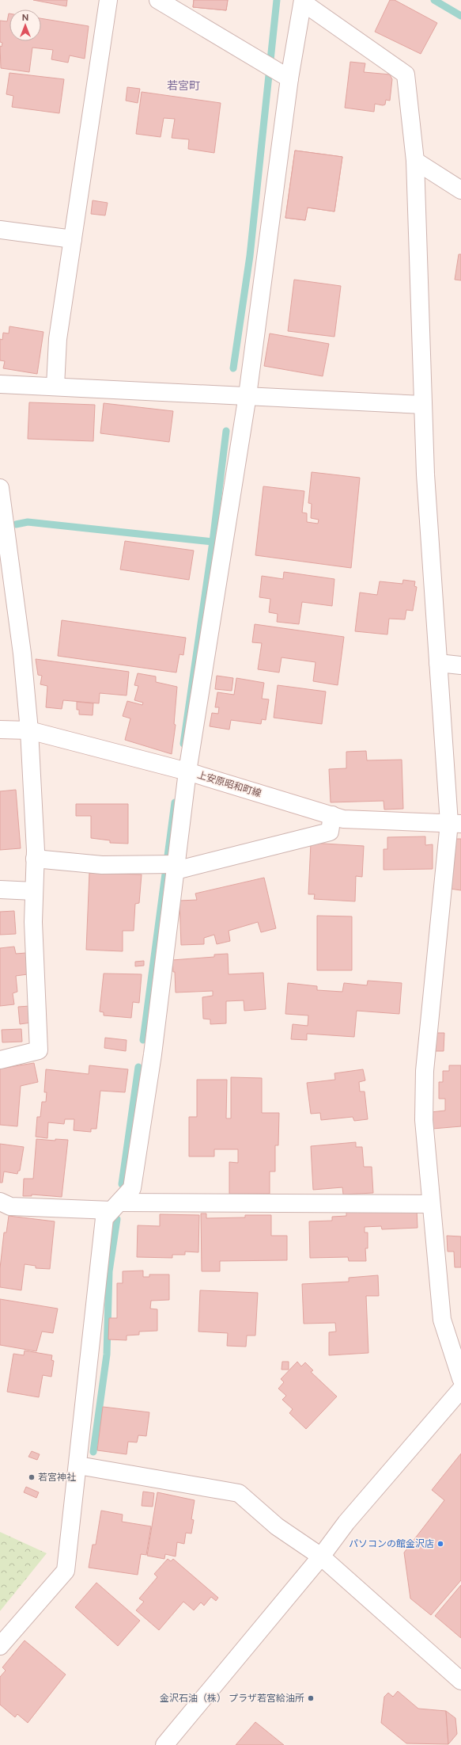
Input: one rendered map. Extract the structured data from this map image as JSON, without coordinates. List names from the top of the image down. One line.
{"streets":{"street":["上安原昭和町線"]},"districts":["若宮町"],"places":["若宮神社","パソコンの館金沢店","金沢石油（株） プラザ若宮給油所"],"north":"top"}
